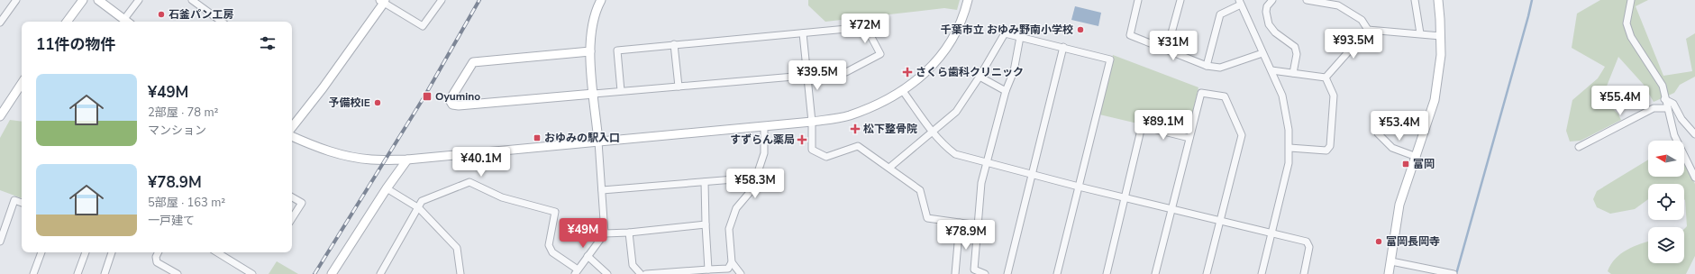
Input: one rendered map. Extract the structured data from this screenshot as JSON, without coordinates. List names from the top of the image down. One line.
{"places":{"other":["石釜パン工房","千葉市立 おゆみ野南小学校","予備校IE","富岡長岡寺"],"health":["さくら歯科クリニック","松下整骨院","すずらん薬局"],"transit":["Oyumino","おゆみの駅入口","富岡"]},"north":"left","page":{"price":["¥72M","¥93.5M","¥31M","¥39.5M","¥55.4M","¥89.1M","¥53.4M","¥40.1M","¥58.3M","¥49M","¥78.9M"],"heading":"11件の物件","list":[{"name":"¥49M","note":"2部屋 · 78 m² · マンション"},{"name":"¥78.9M","note":"5部屋 · 163 m² · 一戸建て"}]}}
